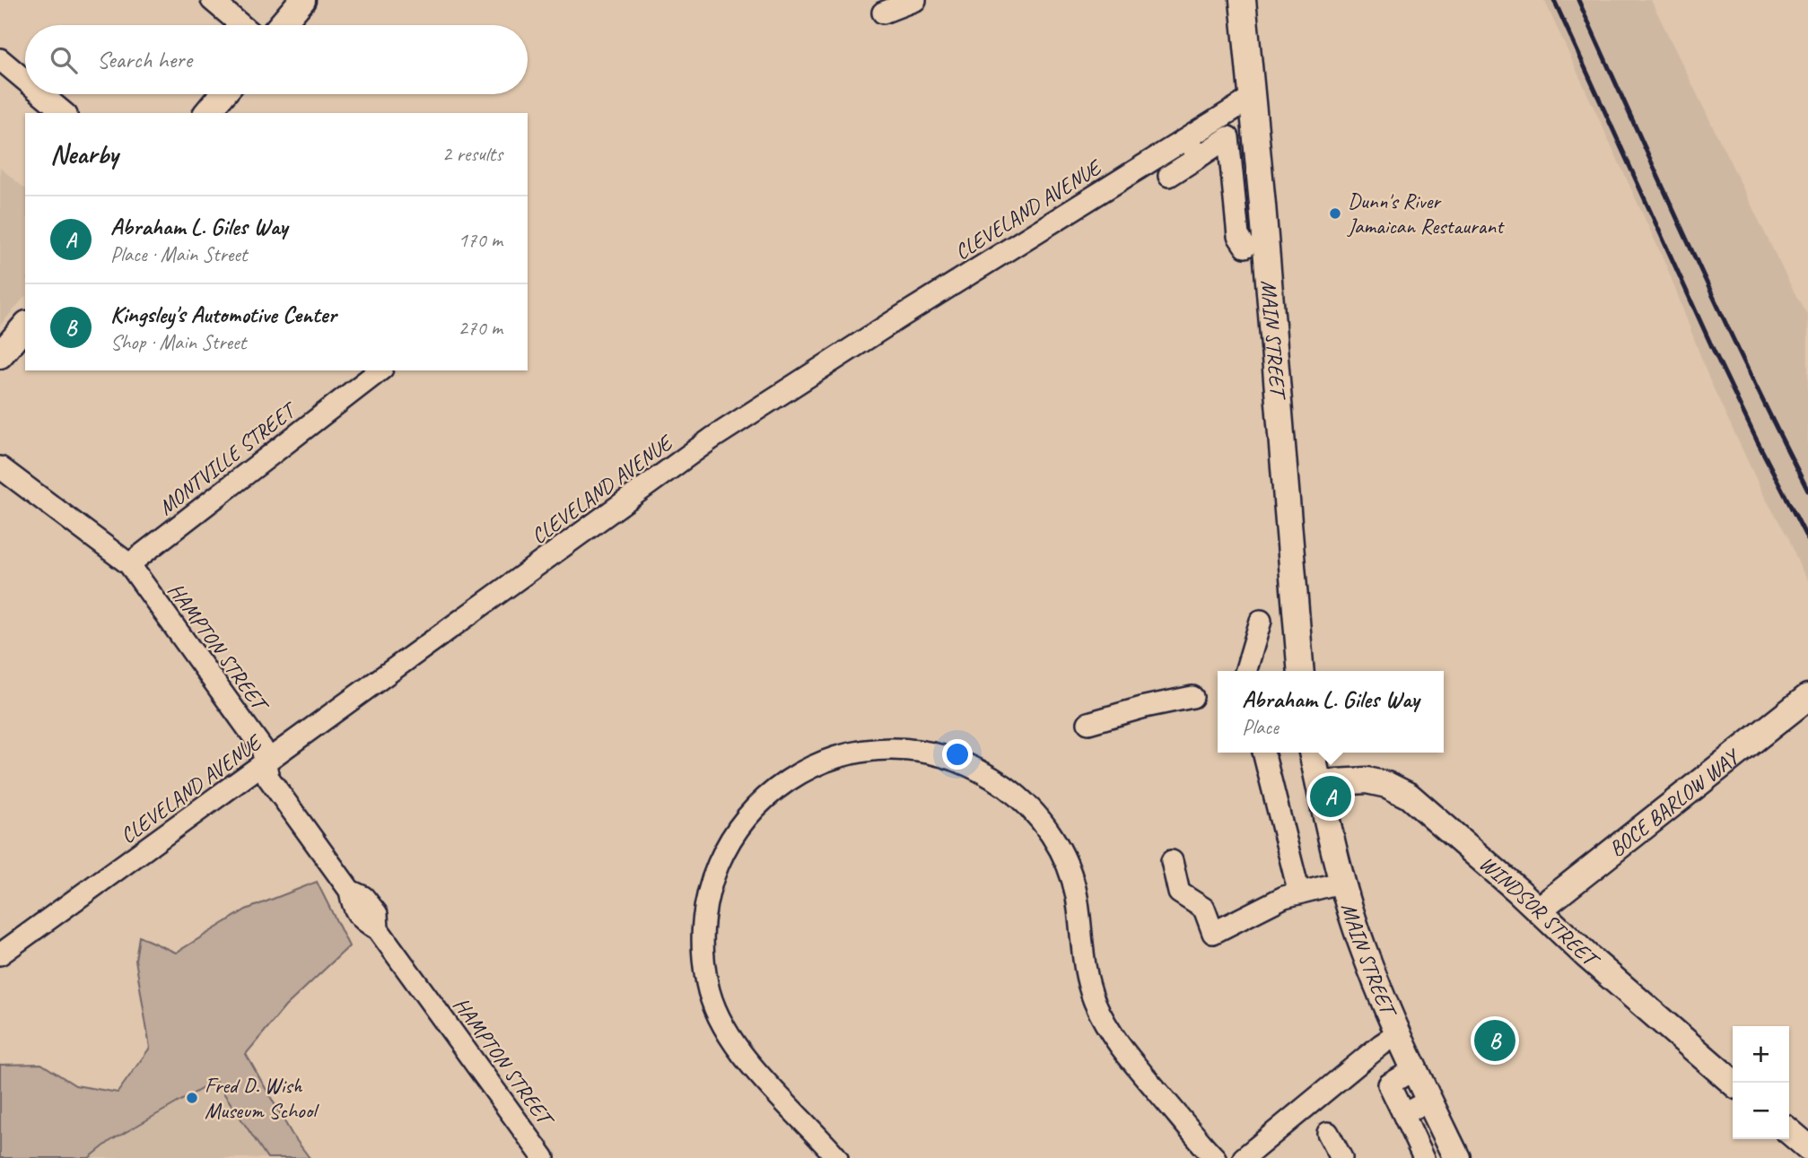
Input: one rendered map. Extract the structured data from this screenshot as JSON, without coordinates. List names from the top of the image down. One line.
{"streets":{"main road":["MAIN STREET","BOCE BARLOW WAY","WINDSOR STREET"],"street":["CLEVELAND AVENUE","MONTVILLE STREET","HAMPTON STREET"]},"crossings":[["CLEVELAND AVENUE","MAIN STREET"],["CLEVELAND AVENUE","HAMPTON STREET"],["MAIN STREET","WINDSOR STREET"],["MONTVILLE STREET","HAMPTON STREET"],["BOCE BARLOW WAY","WINDSOR STREET"]],"places":["Dunn's River Jamaican Restaurant","Fred D. Wish Museum School"],"page":{"search":"Search here","heading":["Nearby","2 results"],"list":[{"mark":"A","name":"Abraham L. Giles Way","note":"Place · Main Street","value":"170 m"},{"mark":"B","name":"Kingsley's Automotive Center","note":"Shop · Main Street","value":"270 m"}],"popup":["Abraham L. Giles Way","Place"],"pins":["A","B"],"map_buttons":["+","−"]}}
